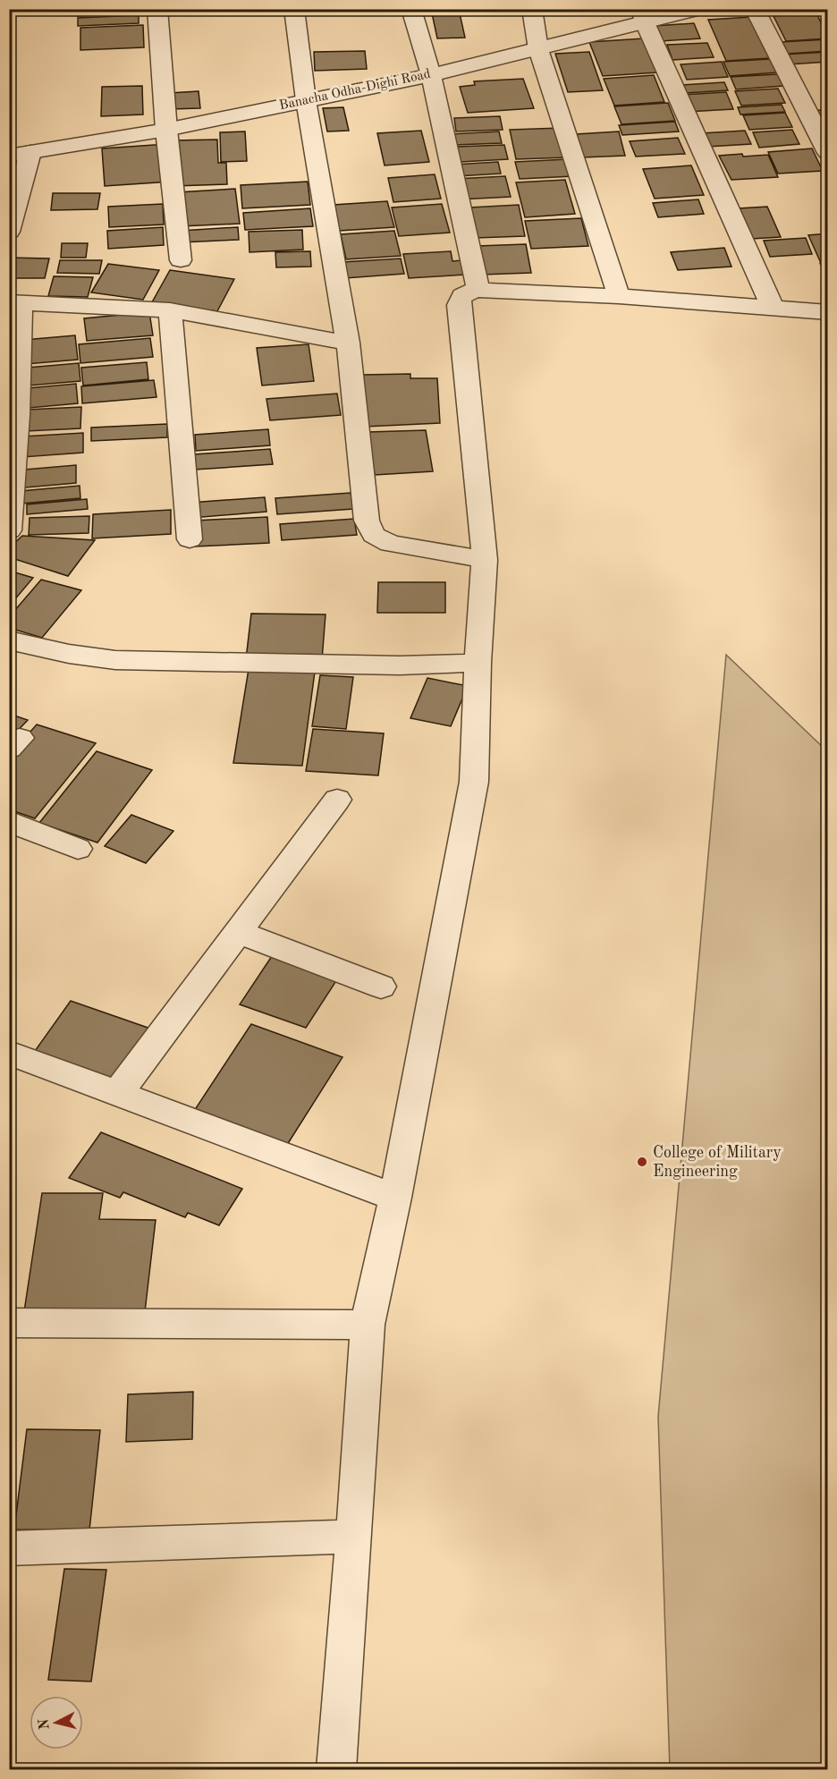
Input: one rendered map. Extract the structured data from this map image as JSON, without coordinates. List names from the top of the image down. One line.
{"streets":{"street":["Banacha Odha-Dighi Road"]},"places":["College of Military Engineering"],"north":"left"}
